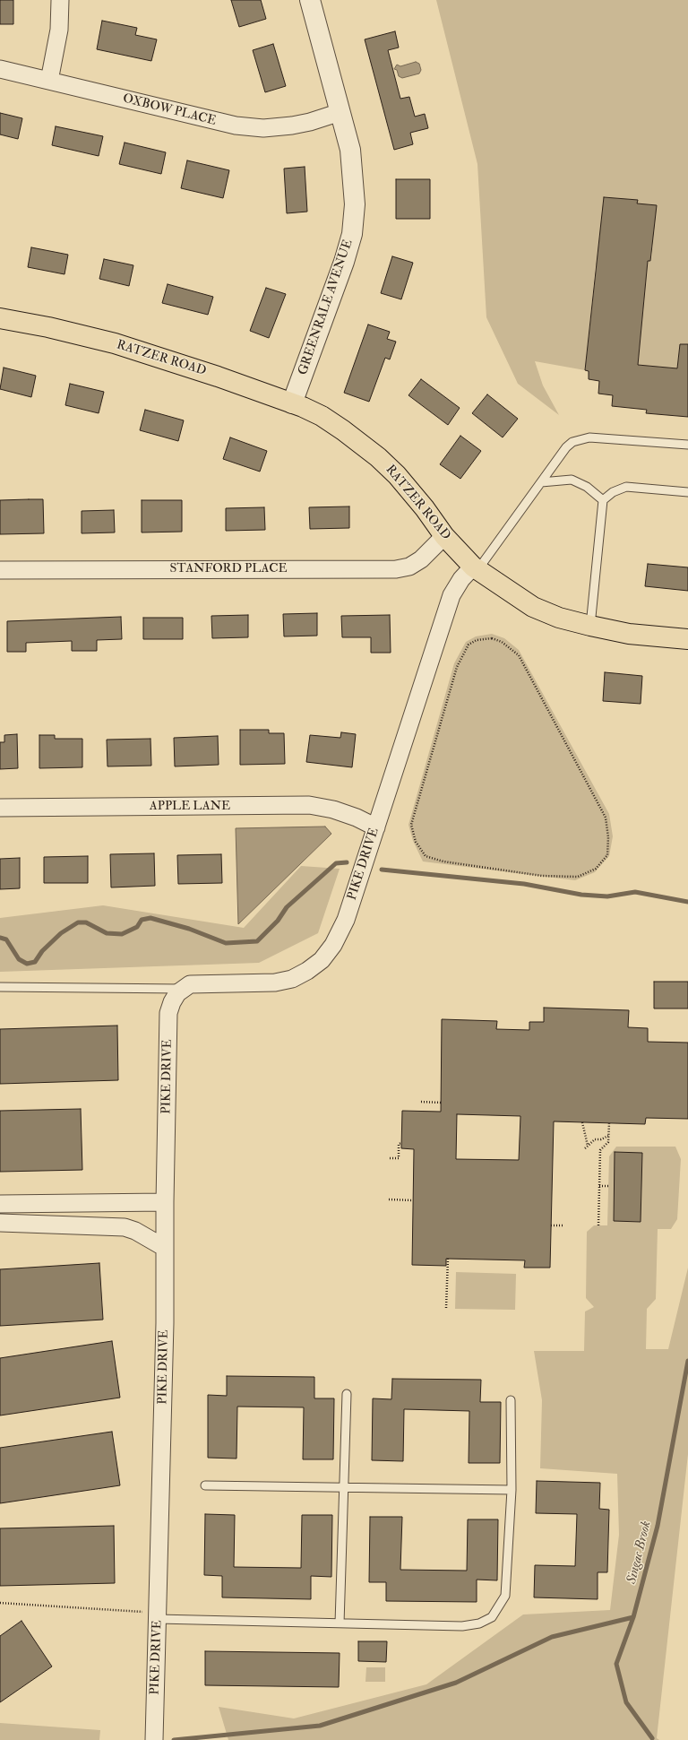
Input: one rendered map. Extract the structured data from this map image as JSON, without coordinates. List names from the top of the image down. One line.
{"streets":{"main road":["RATZER ROAD"],"street":["OXBOW PLACE","GREENRALE AVENUE","STANFORD PLACE","APPLE LANE","PIKE DRIVE"]},"crossings":[["OXBOW PLACE","GREENRALE AVENUE"],["GREENRALE AVENUE","RATZER ROAD"],["RATZER ROAD","STANFORD PLACE"],["RATZER ROAD","PIKE DRIVE"],["APPLE LANE","PIKE DRIVE"]],"water":["Singac Brook"]}
